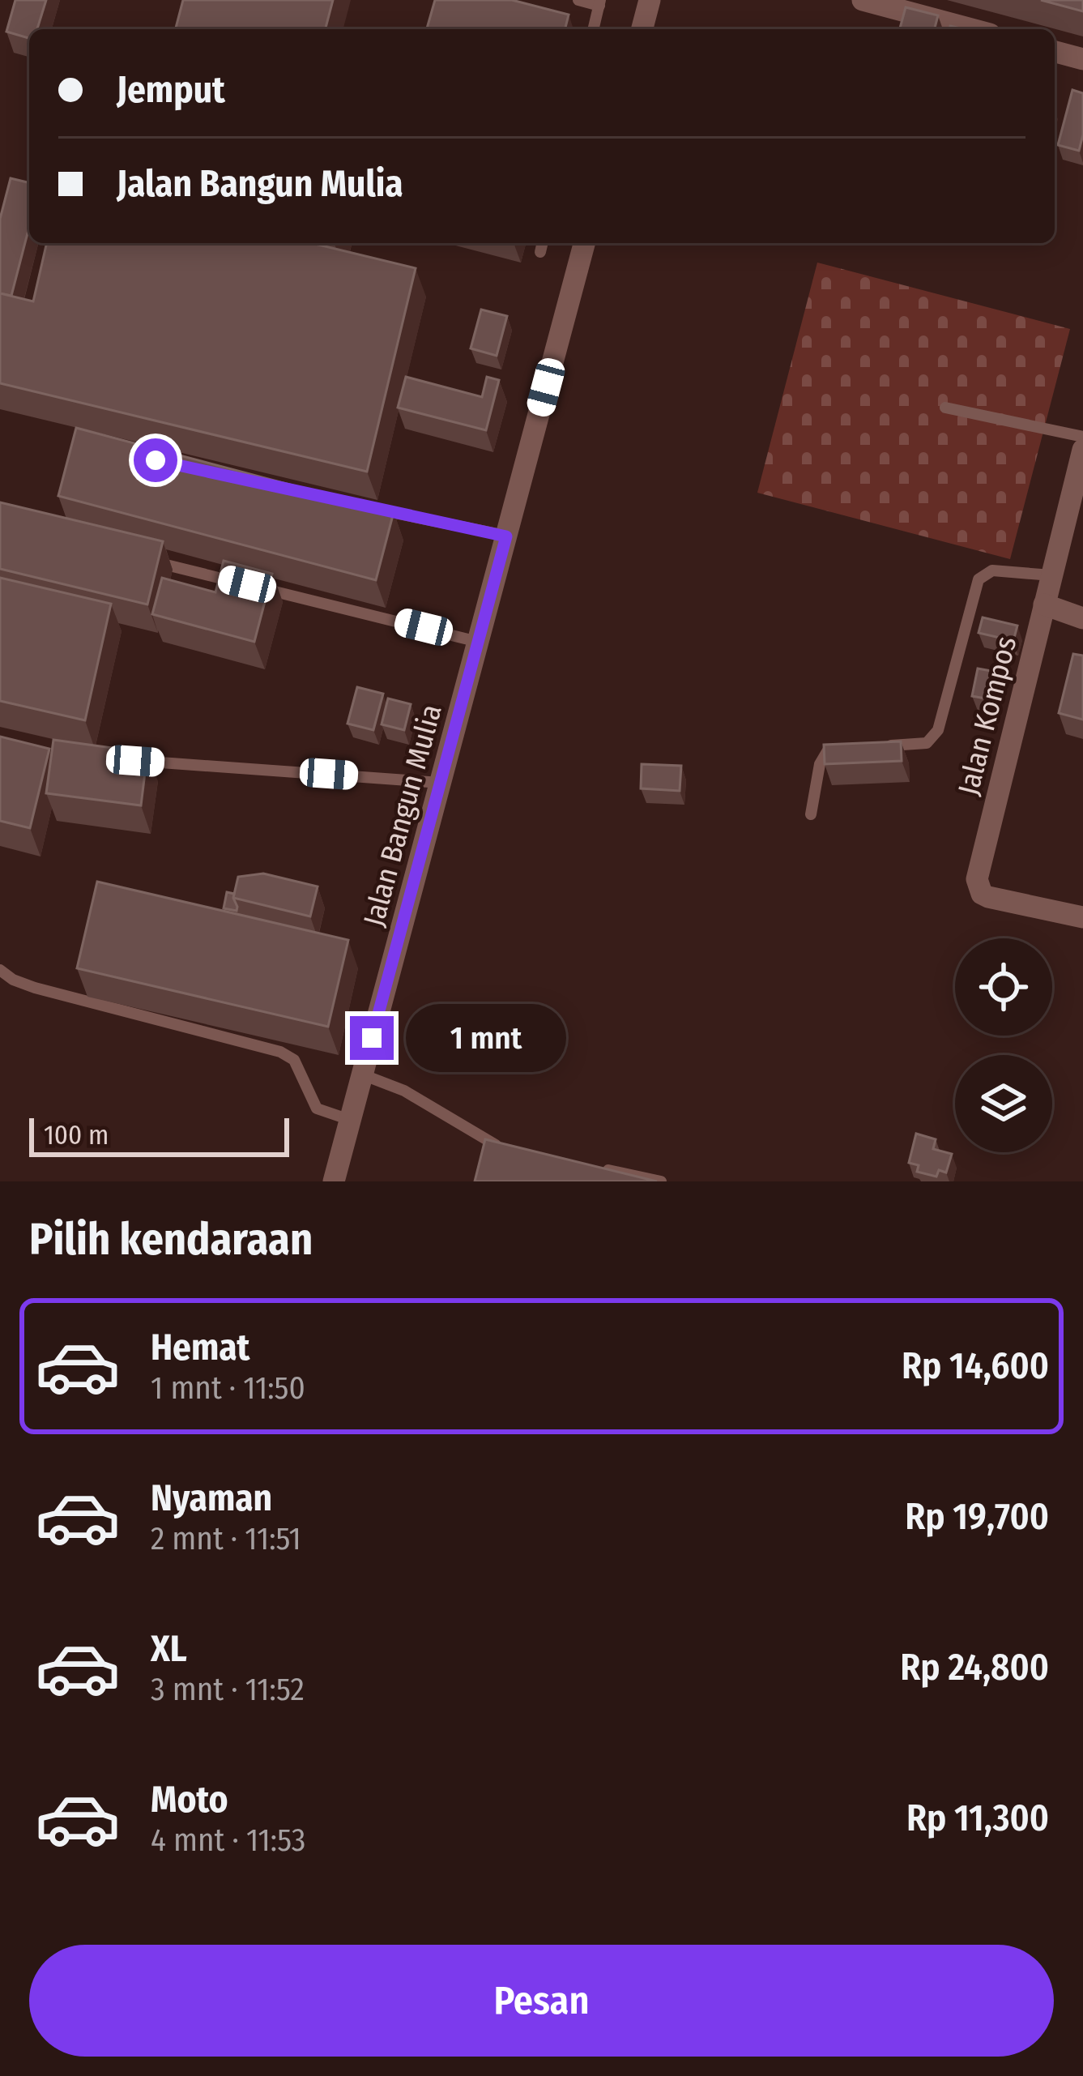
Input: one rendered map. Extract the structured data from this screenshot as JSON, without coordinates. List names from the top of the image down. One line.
{"streets":{"street":["Jalan Kompos","Jalan Bangun Mulia"]},"scale_bar":"100 m","page":{"banner":["Jemput","Jalan Bangun Mulia"],"bubble":"1 mnt","scale":"100 m","heading":"Pilih kendaraan","list":[{"name":"Hemat","note":"1 mnt · 11:50","value":"Rp 14,600"},{"name":"Nyaman","note":"2 mnt · 11:51","value":"Rp 19,700"},{"name":"XL","note":"3 mnt · 11:52","value":"Rp 24,800"},{"name":"Moto","note":"4 mnt · 11:53","value":"Rp 11,300"}],"buttons":"Pesan"}}
